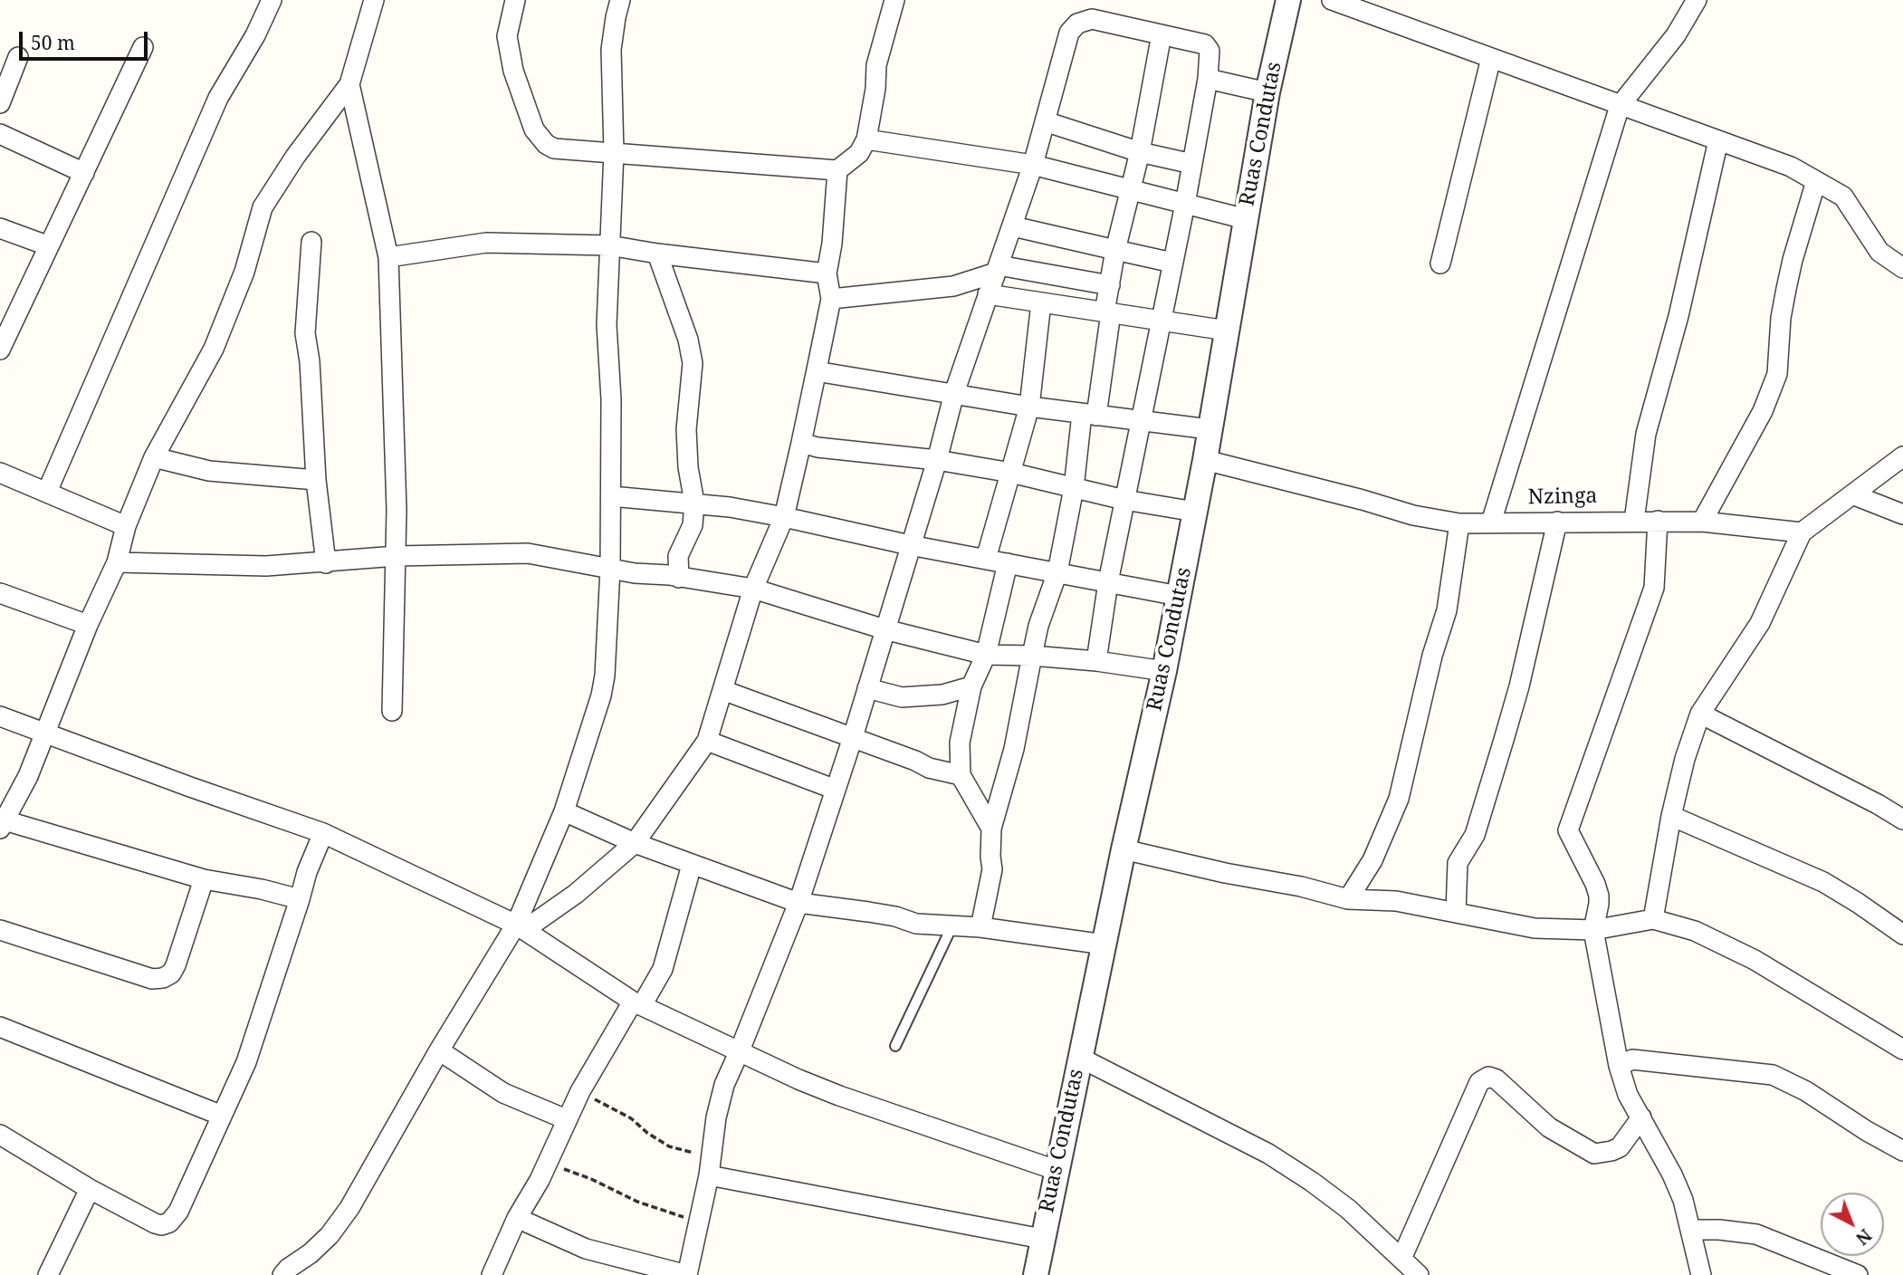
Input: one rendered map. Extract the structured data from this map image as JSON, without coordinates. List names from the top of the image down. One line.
{"streets":{"street":["Ruas Condutas","Nzinga"]},"crossings":[["Ruas Condutas","Nzinga"]],"scale_bar":"50 m","north":"bottom right"}
